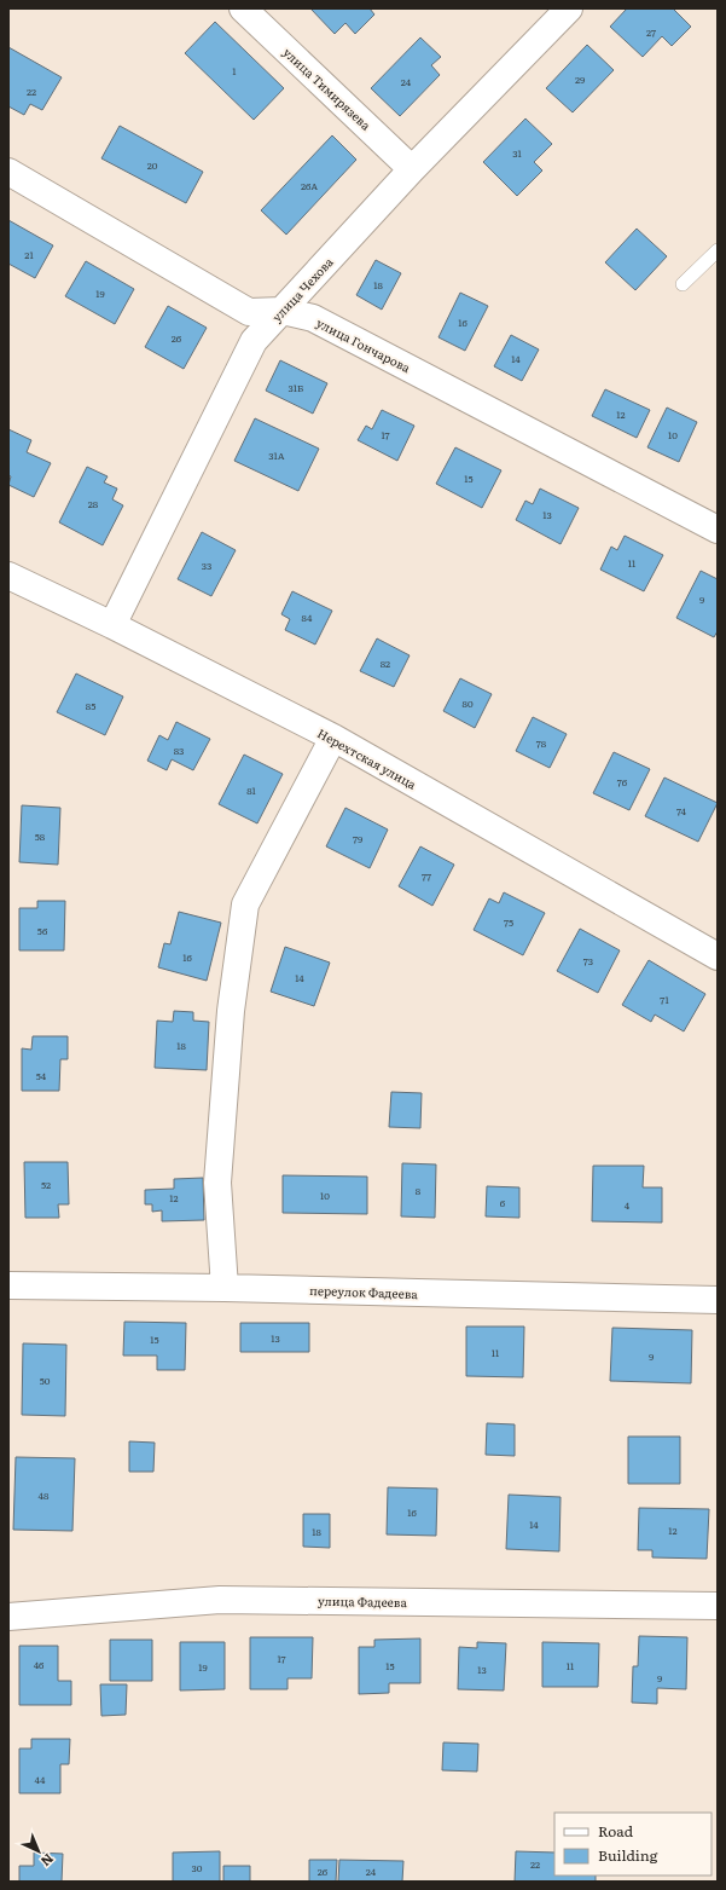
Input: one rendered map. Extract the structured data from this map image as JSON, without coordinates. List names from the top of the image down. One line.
{"streets":{"street":["улица Тимирязева","улица Чехова","улица Гончарова","Нерехтская улица","переулок Фадеева","улица Фадеева"]},"crossings":[["улица Тимирязева","улица Чехова"],["улица Чехова","улица Гончарова"],["улица Чехова","Нерехтская улица"]],"house_numbers":["27","1","29","24","22","31","20","26А","21","18","19","16","26","14","31Б","12","17","10","31А","15","28","13","11","33","9","84","82","80","85","78","83","76","81","74","58","79","77","75","56","16","73","14","71","18","54","52","8","10","12","6","4","13","15","11","9","50","48","16","14","12","18","17","46","15","11","19","13","9","44","22","30","26","24"],"legend":["Road","Building"],"north":"bottom right"}
